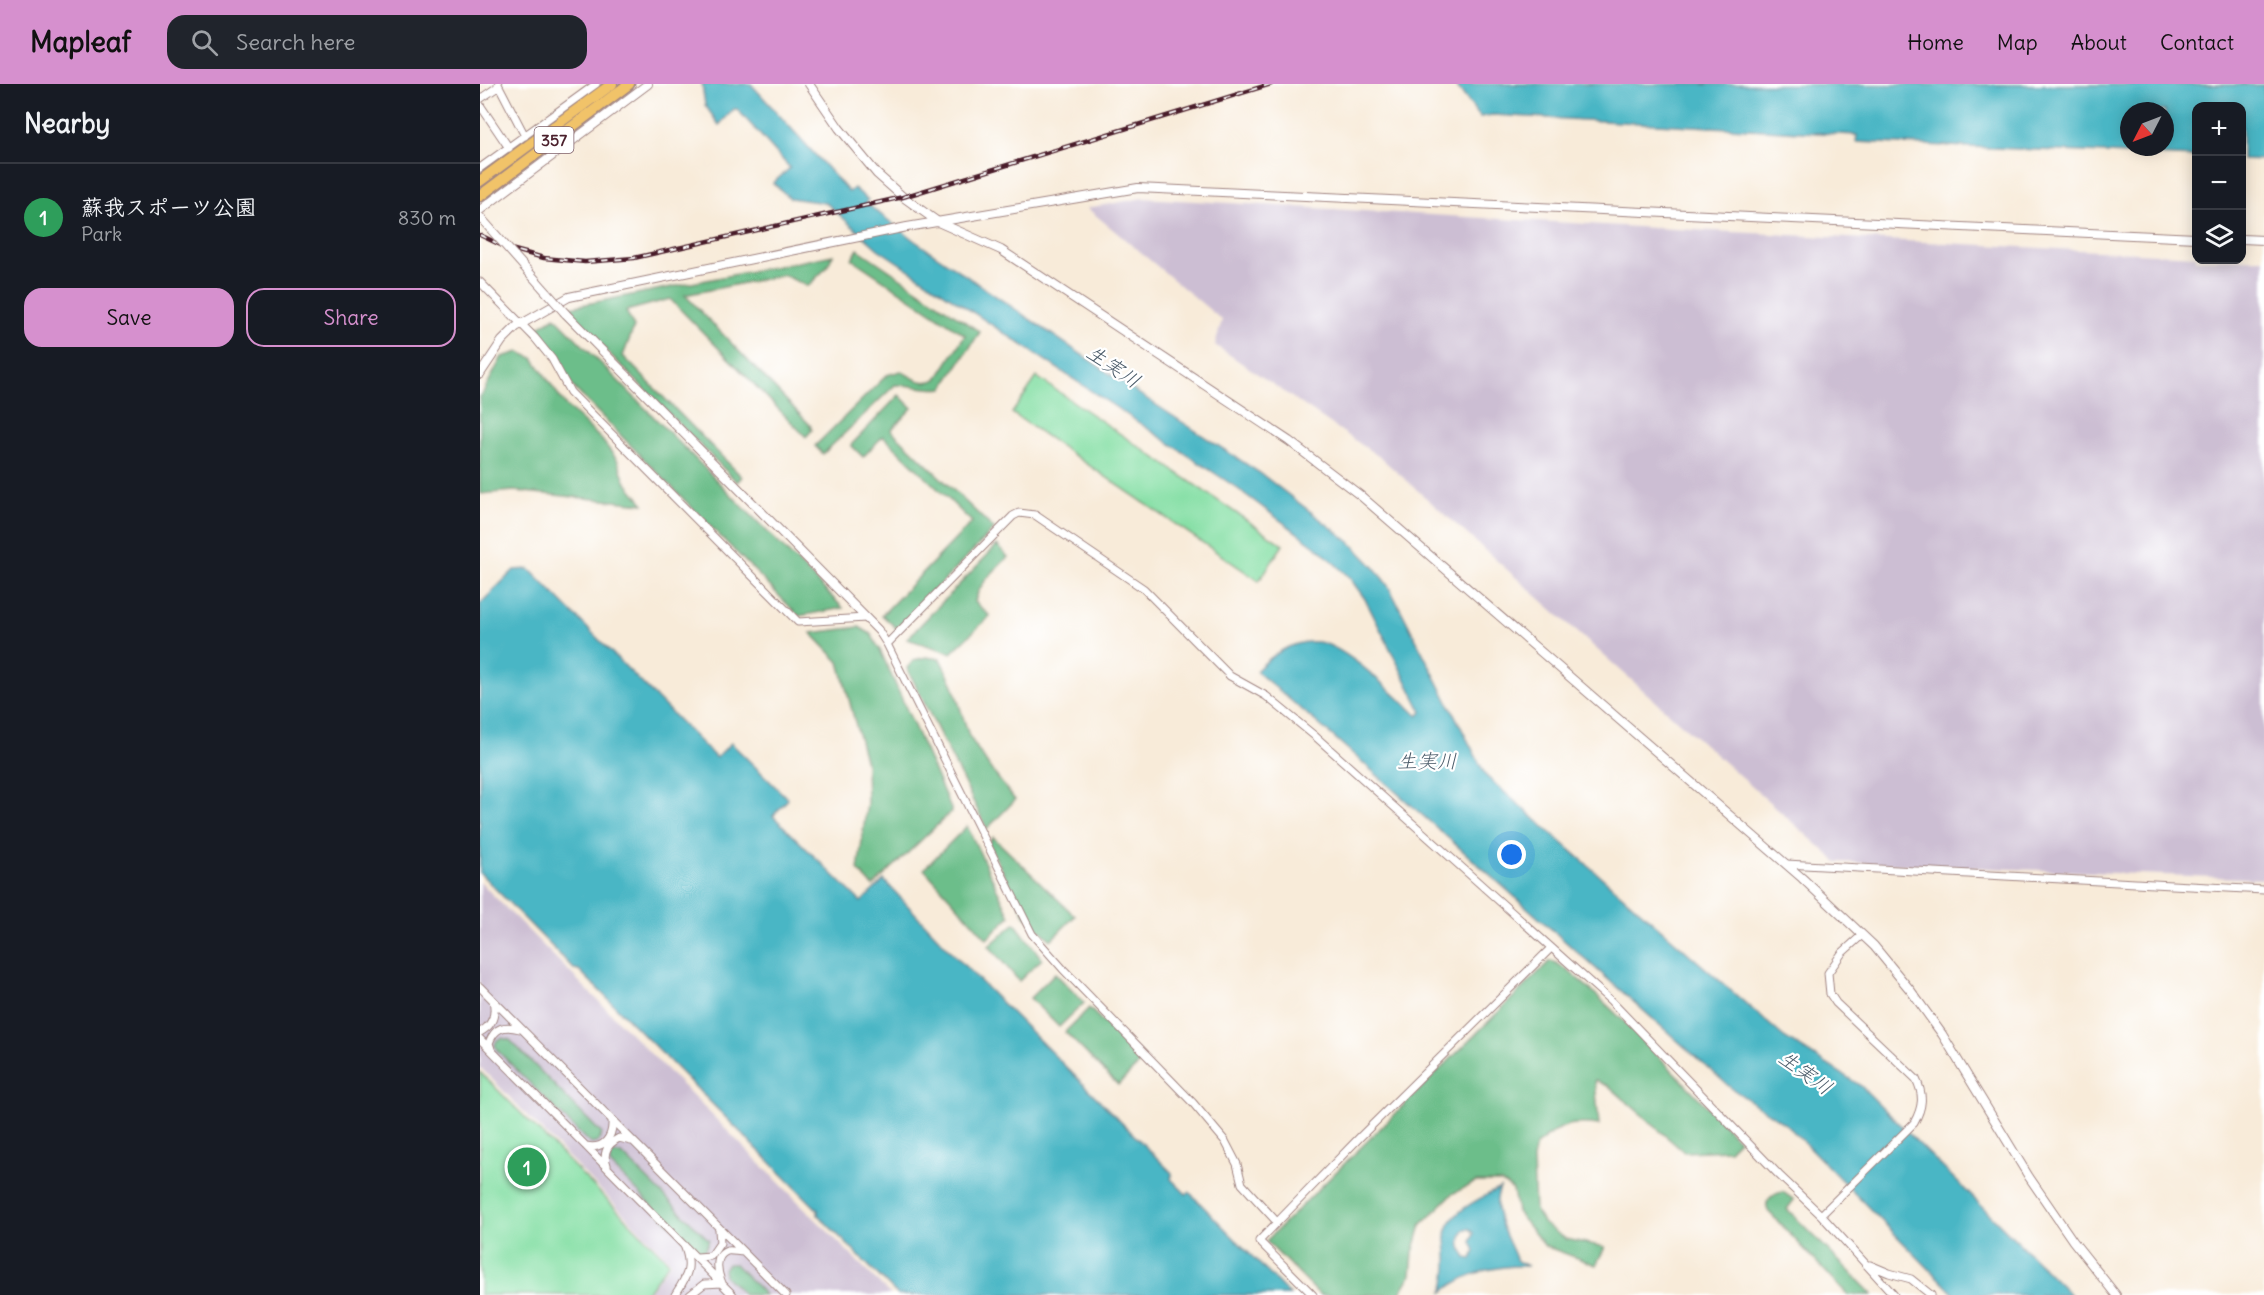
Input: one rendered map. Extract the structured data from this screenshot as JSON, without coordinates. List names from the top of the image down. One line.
{"streets":{"highway":["357"]},"water":["生実川"],"north":"bottom left","page":{"header":"Mapleaf","search":"Search here","nav":["Home","Map","About","Contact"],"heading":"Nearby","map_buttons":["+","−"],"list":[{"mark":"1","name":"蘇我スポーツ公園","note":"Park","value":"830 m"}],"buttons":["Save","Share"],"pins":"1"}}
